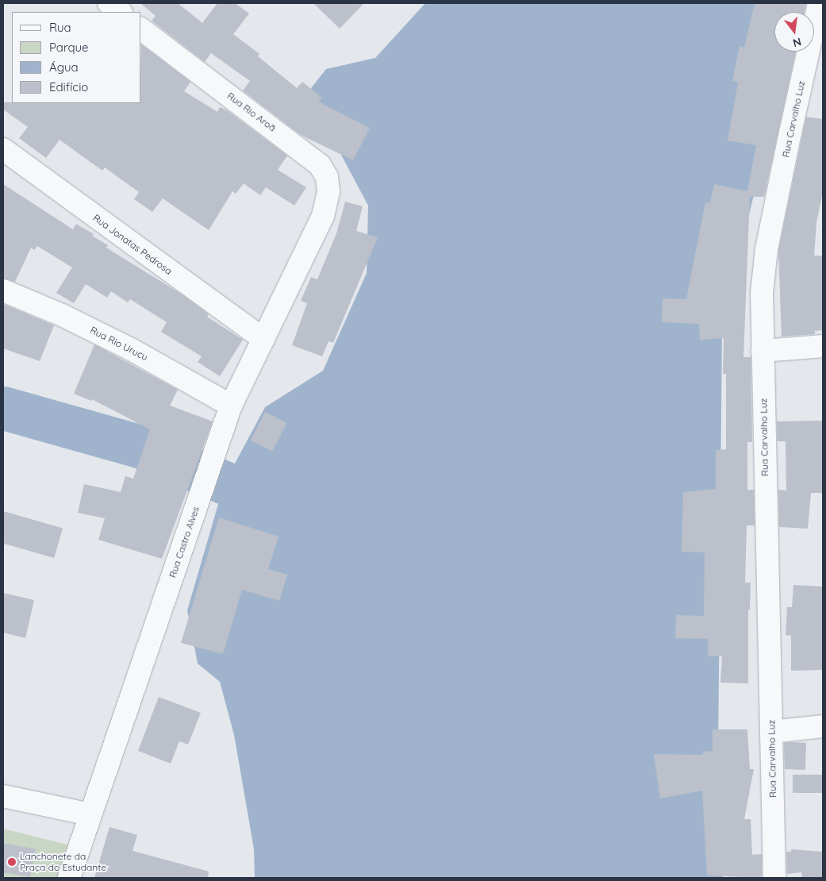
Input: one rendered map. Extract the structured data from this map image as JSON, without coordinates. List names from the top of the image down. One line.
{"streets":{"street":["Rua Rio Aroã","Rua Carvalho Luz","Rua Jonatas Pedrosa","Rua Rio Urucu","Rua Castro Alves"]},"crossings":[["Rua Rio Aroã","Rua Castro Alves"],["Rua Jonatas Pedrosa","Rua Castro Alves"],["Rua Rio Urucu","Rua Castro Alves"]],"places":["Lanchonete da Praça do Estudante"],"legend":["Rua","Parque","Água","Edifício"],"north":"bottom"}
